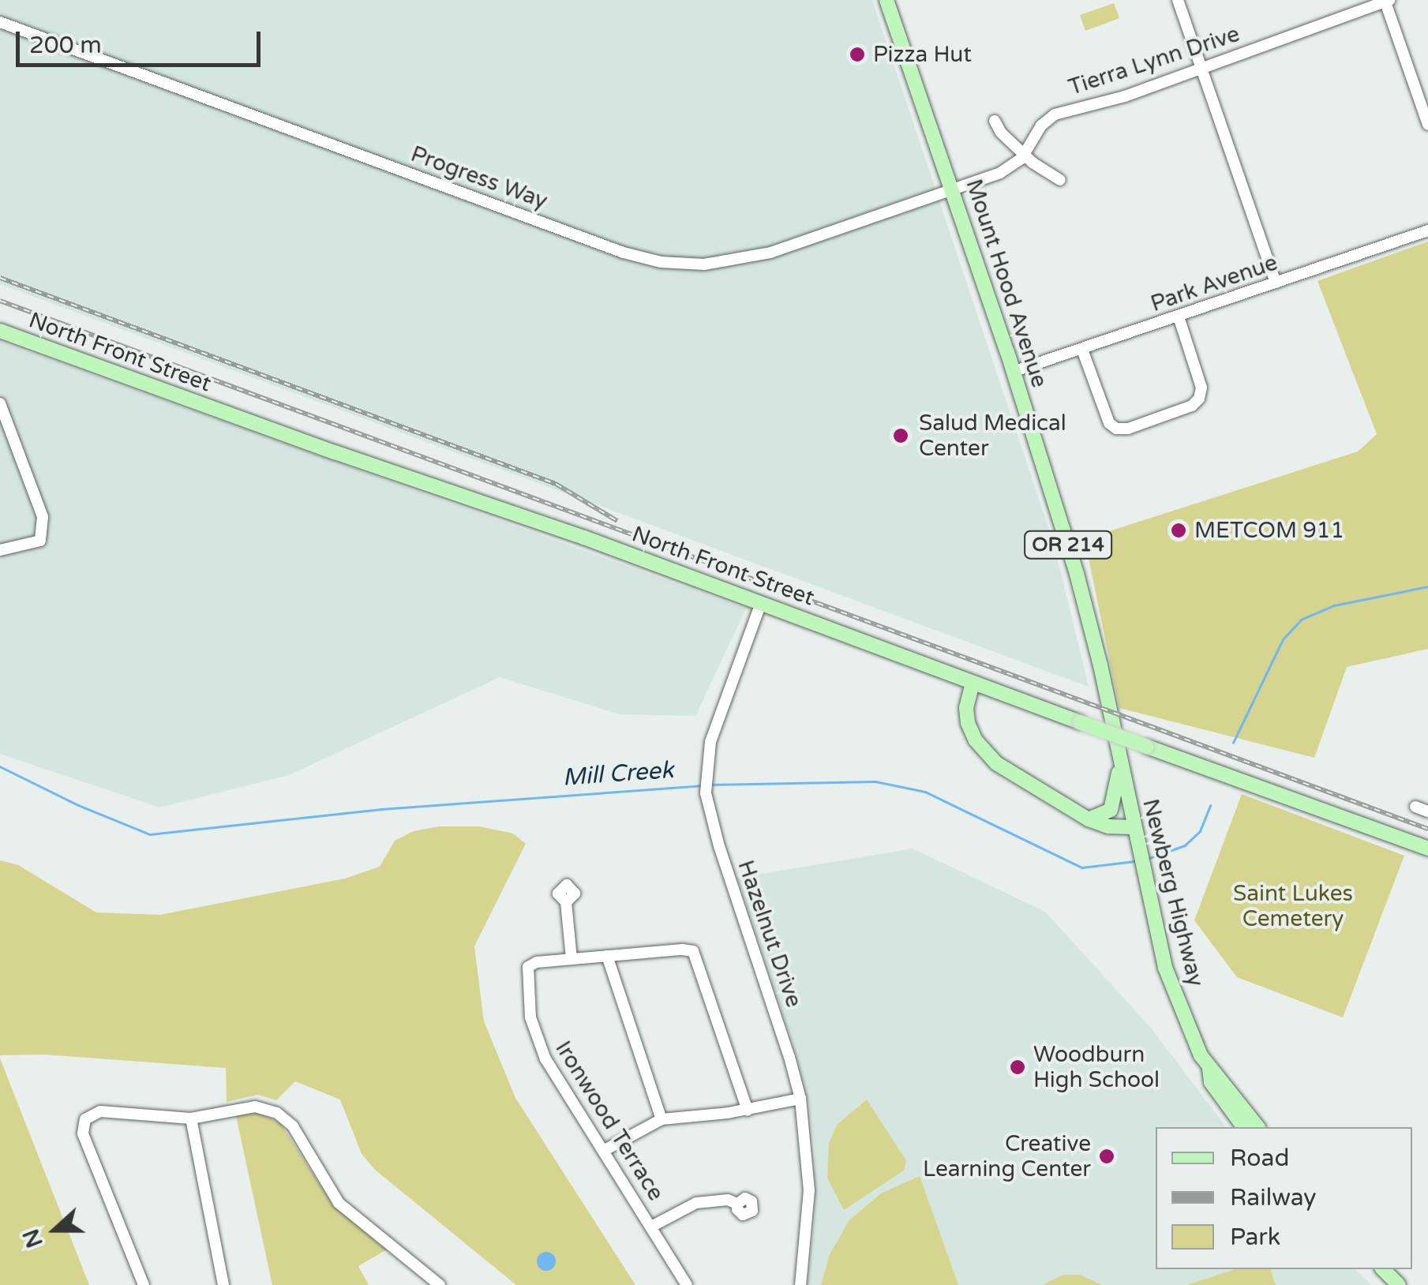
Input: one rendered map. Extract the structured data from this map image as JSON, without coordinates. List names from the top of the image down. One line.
{"streets":{"main road":["Mount Hood Avenue","North Front Street","OR 214","Newberg Highway"],"street":["Tierra Lynn Drive","Progress Way","Park Avenue","Hazelnut Drive","Ironwood Terrace"]},"crossings":[["Tierra Lynn Drive","Progress Way"],["Tierra Lynn Drive","Mount Hood Avenue"],["Progress Way","Mount Hood Avenue"],["Mount Hood Avenue","Park Avenue"],["Mount Hood Avenue","Newberg Highway"],["North Front Street","Hazelnut Drive"]],"water":["Mill Creek"],"parks":["Saint Lukes Cemetery"],"places":["Pizza Hut","Salud Medical Center","METCOM 911","Woodburn High School","Creative Learning Center"],"legend":["Road","Railway","Park"],"scale_bar":"200 m","north":"left"}
